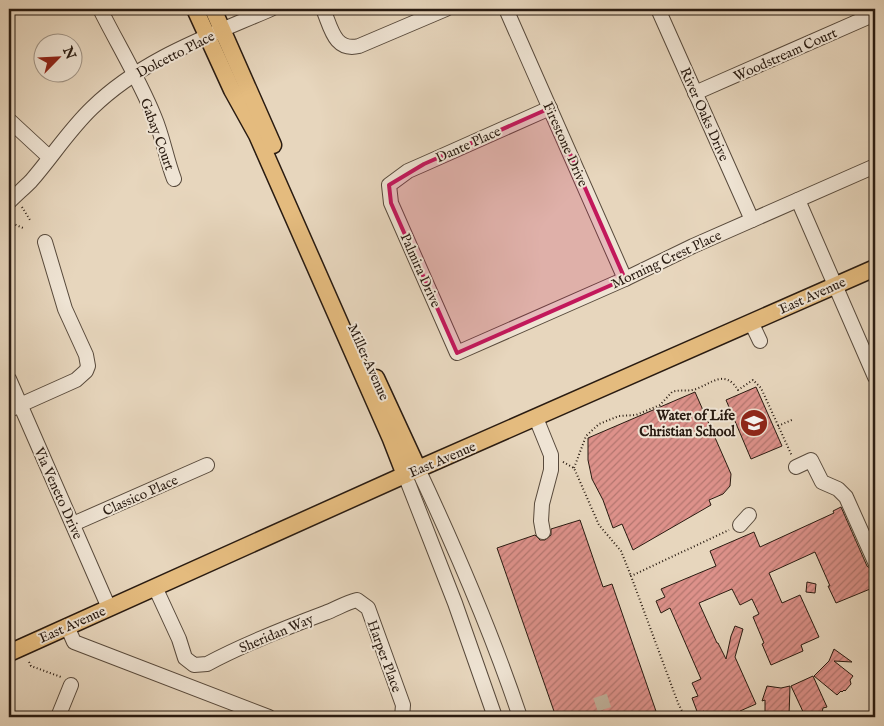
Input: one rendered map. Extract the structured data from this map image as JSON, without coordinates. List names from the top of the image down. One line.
{"streets":{"main road":["East Avenue","Miller Avenue"],"street":["Dolcetto Place","Woodstream Court","River Oaks Drive","Gabay Court","Dante Place","Firestone Drive","Morning Crest Place","Palmira Drive","Via Veneto Drive","Classico Place","Sheridan Way","Harper Place"]},"crossings":[["Dolcetto Place","Gabay Court"],["Dolcetto Place","Miller Avenue"],["Woodstream Court","River Oaks Drive"],["River Oaks Drive","Morning Crest Place"],["Dante Place","Firestone Drive"],["Dante Place","Palmira Drive"],["Firestone Drive","Morning Crest Place"],["Morning Crest Place","Palmira Drive"],["East Avenue","Miller Avenue"],["East Avenue","Via Veneto Drive"],["East Avenue","Sheridan Way"],["Via Veneto Drive","Classico Place"],["Sheridan Way","Harper Place"]],"places":{"school or university":["Water of Life Christian School"]},"north":"top right"}
